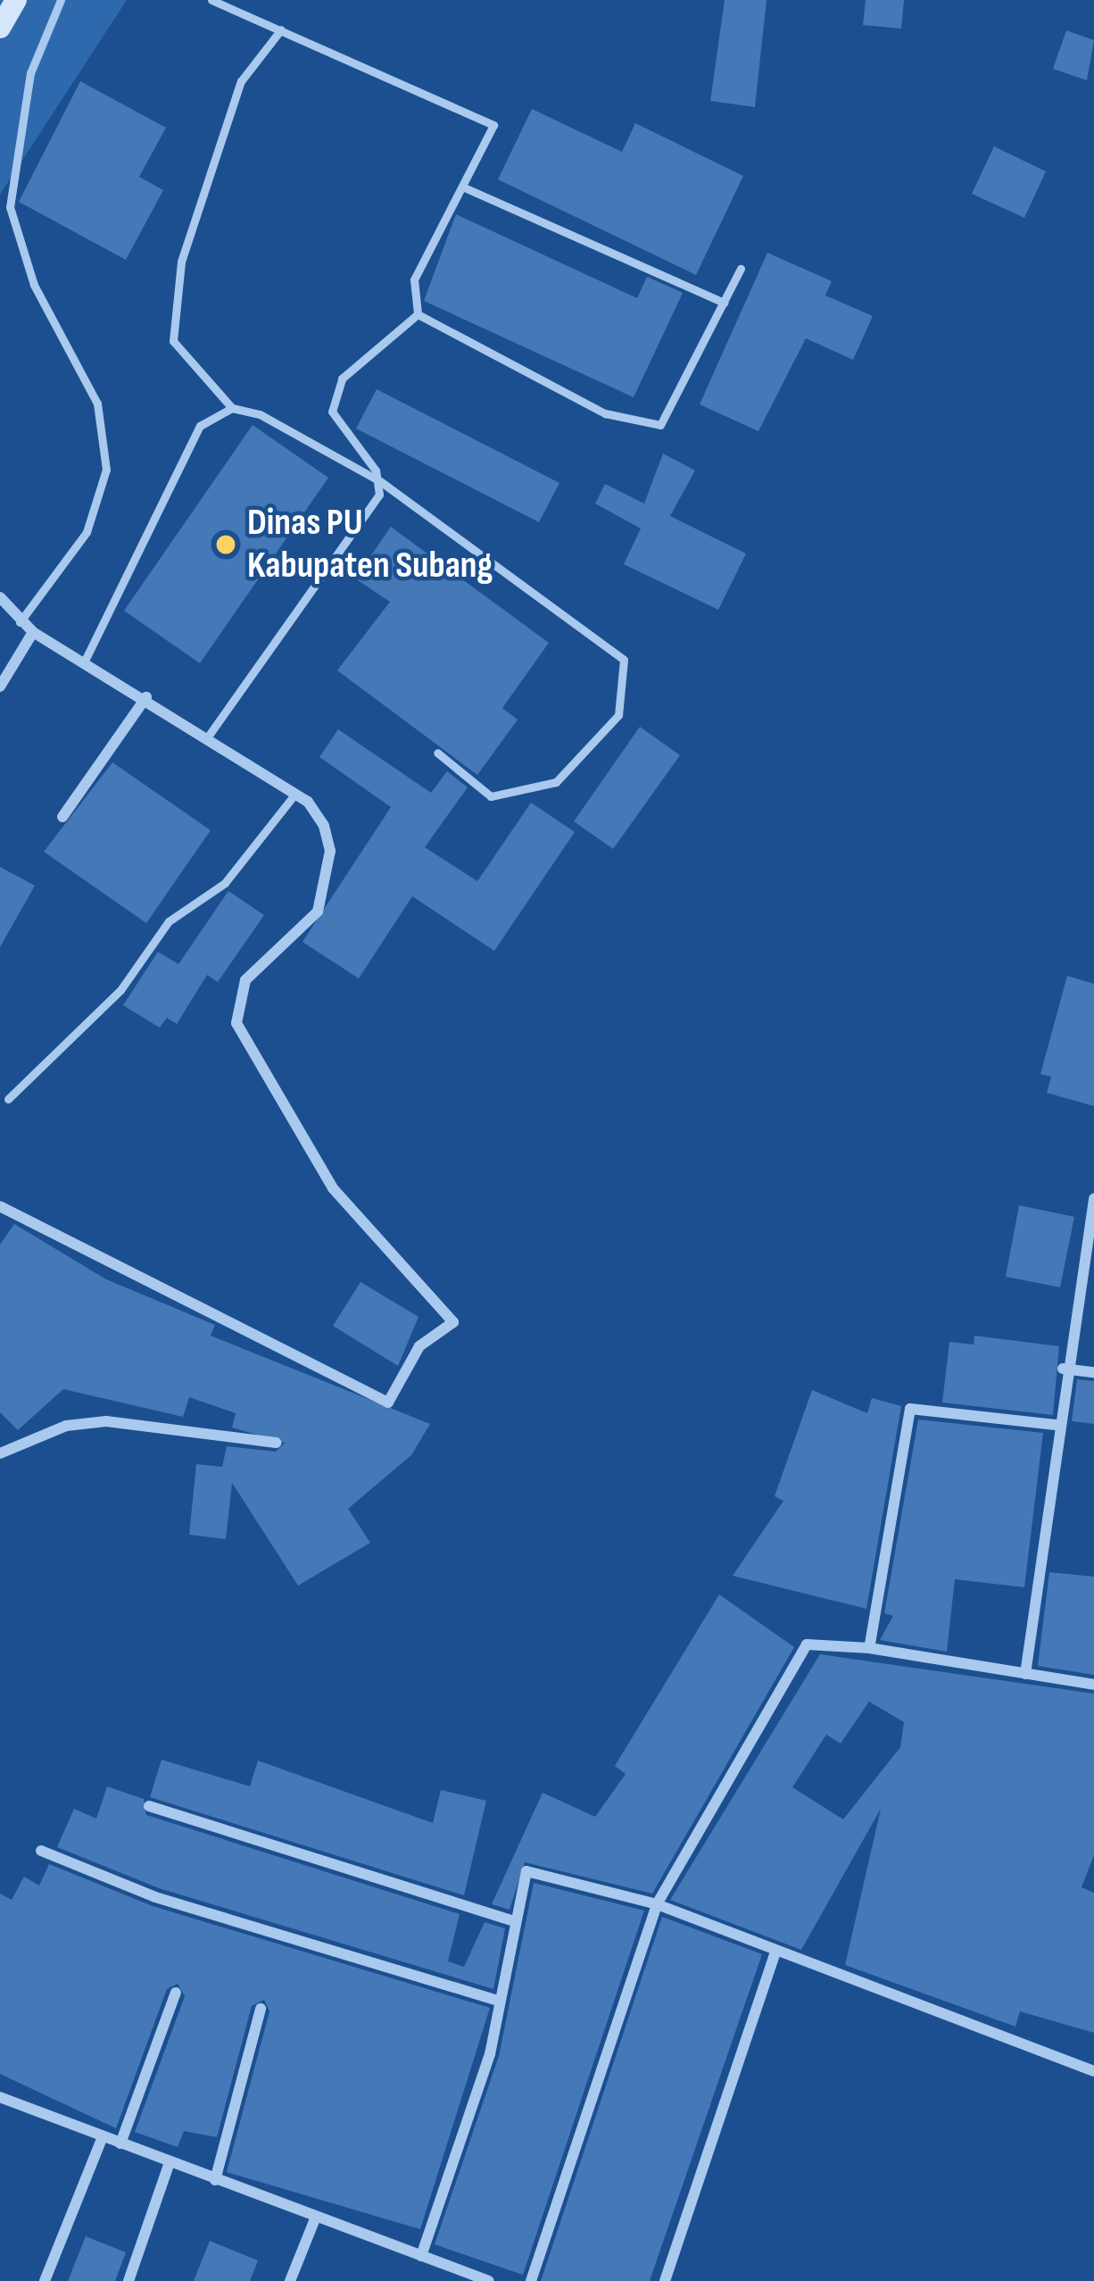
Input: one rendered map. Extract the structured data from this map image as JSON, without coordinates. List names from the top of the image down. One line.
{"places":["Dinas PU Kabupaten Subang"]}
